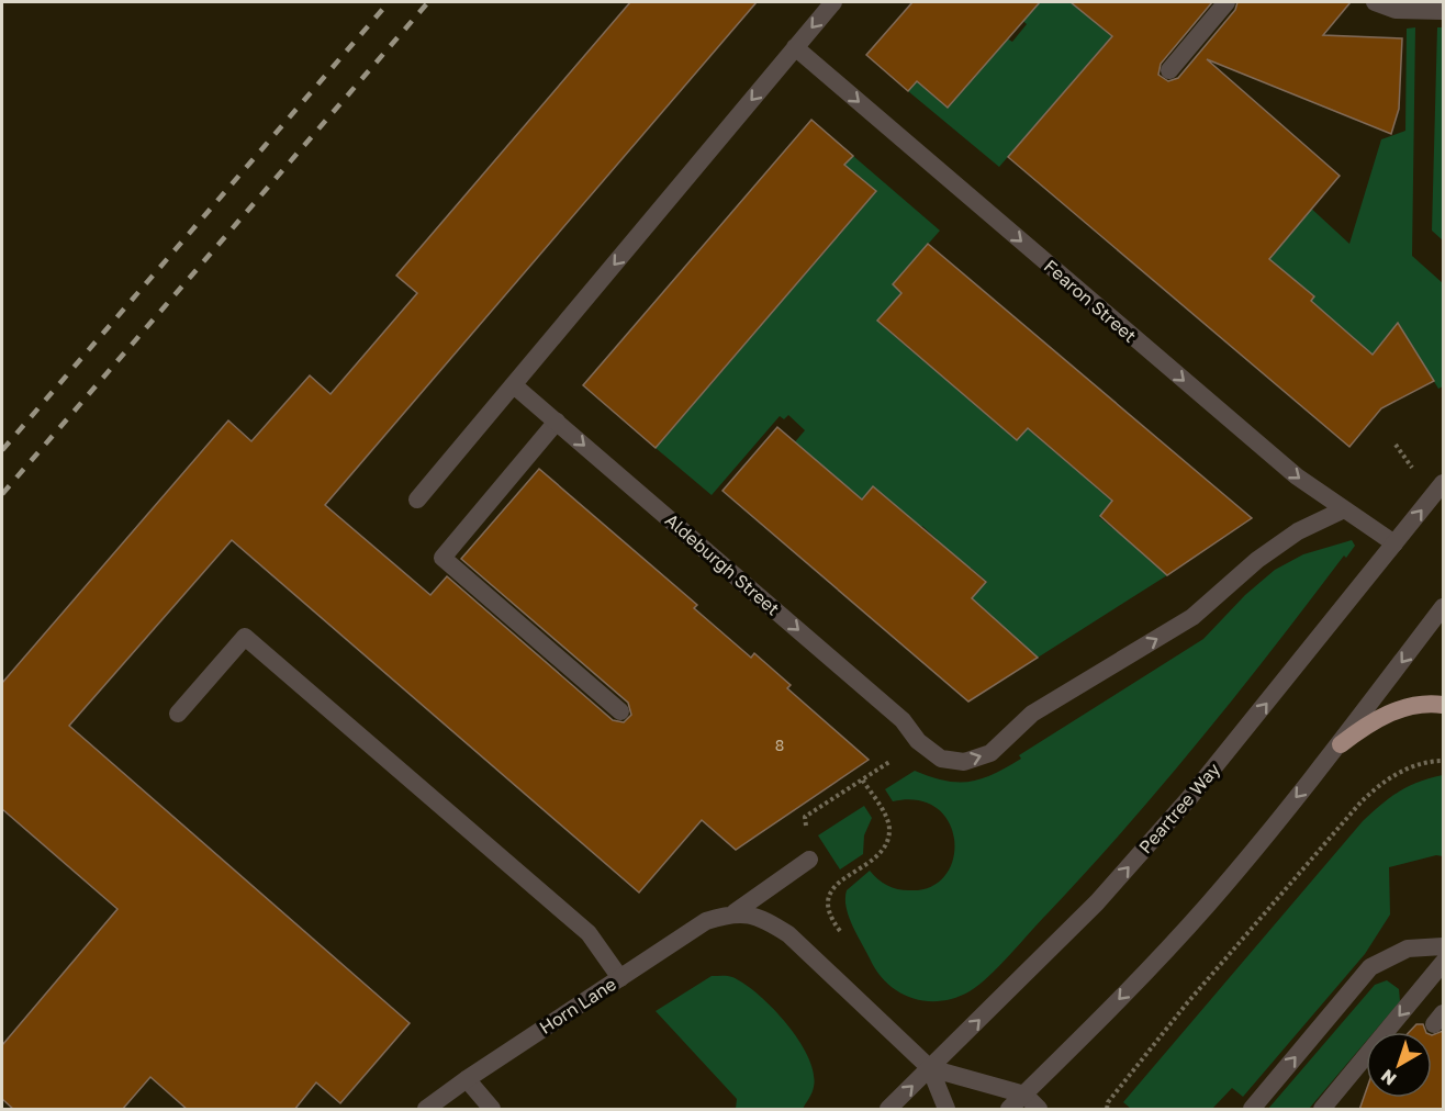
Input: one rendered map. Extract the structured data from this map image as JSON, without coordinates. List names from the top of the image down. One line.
{"streets":{"street":["Fearon Street","Aldeburgh Street","Peartree Way","Horn Lane"]},"crossings":[["Fearon Street","Aldeburgh Street"],["Fearon Street","Peartree Way"]],"one_way":["Fearon Street"],"house_numbers":["8"],"north":"bottom left"}
